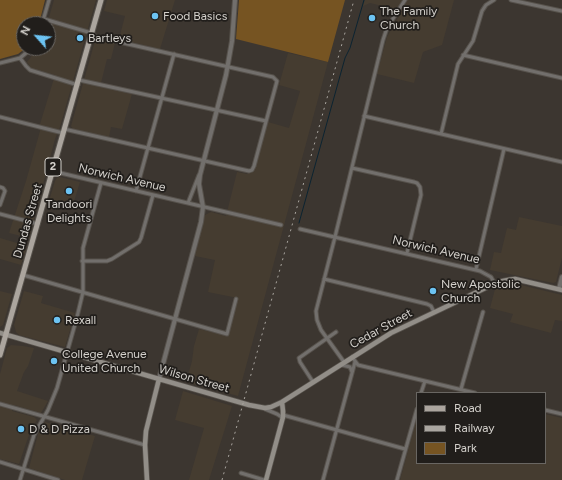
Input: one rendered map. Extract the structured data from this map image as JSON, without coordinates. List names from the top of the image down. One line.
{"streets":{"main road":["2","Dundas Street","Cedar Street","Wilson Street"],"street":["Norwich Avenue"]},"crossings":[["Norwich Avenue","Dundas Street"],["Norwich Avenue","Cedar Street"],["Dundas Street","Wilson Street"]],"places":["Food Basics","The Family Church","Bartleys","Tandoori Delights","New Apostolic Church","Rexall","College Avenue United Church","D & D Pizza"],"legend":["Road","Railway","Park"],"north":"top left"}
